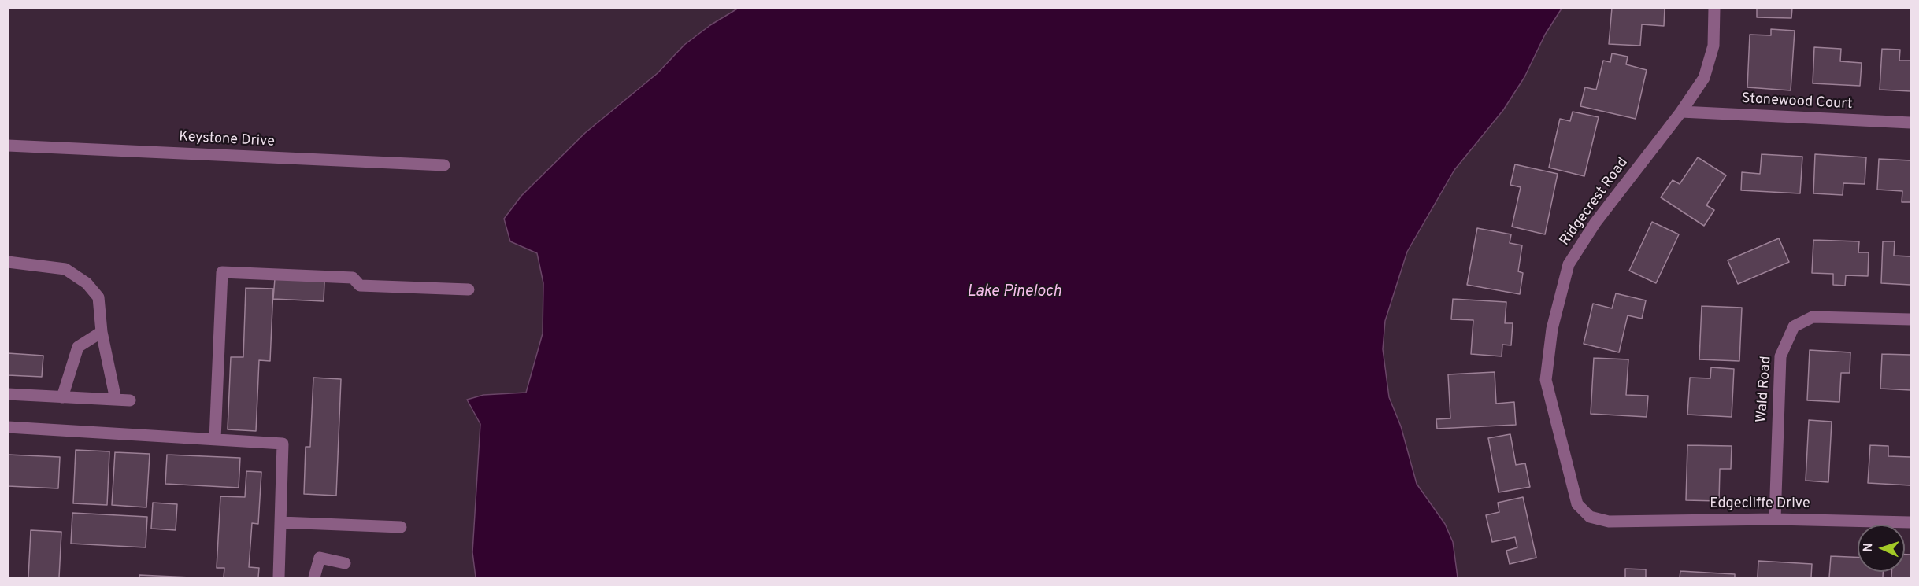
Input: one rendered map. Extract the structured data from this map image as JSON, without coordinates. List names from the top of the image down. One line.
{"streets":{"street":["Stonewood Court","Keystone Drive","Ridgecrest Road","Wald Road","Edgecliffe Drive"]},"crossings":[["Stonewood Court","Ridgecrest Road"],["Ridgecrest Road","Edgecliffe Drive"],["Wald Road","Edgecliffe Drive"]],"water":["Lake Pineloch"],"north":"left"}
